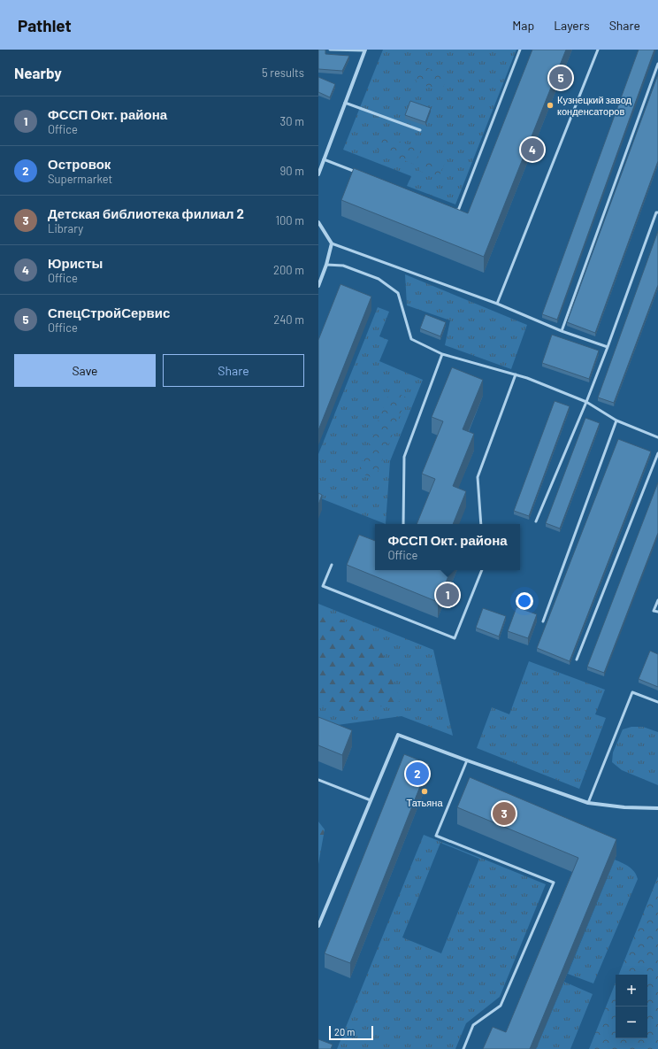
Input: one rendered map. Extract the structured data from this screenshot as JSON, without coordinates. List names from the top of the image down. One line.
{"places":["Кузнецкий завод конденсаторов","Татьяна"],"scale_bar":"20 m","page":{"header":"Pathlet","nav":["Map","Layers","Share"],"heading":["Nearby","5 results"],"pins":["5","4","1","2","3"],"list":[{"mark":"1","name":"ФССП Окт. района","note":"Office","value":"30 m"},{"mark":"2","name":"Островок","note":"Supermarket","value":"90 m"},{"mark":"3","name":"Детская библиотека филиал 2","note":"Library","value":"100 m"},{"mark":"4","name":"Юристы","note":"Office","value":"200 m"},{"mark":"5","name":"СпецСтройСервис","note":"Office","value":"240 m"}],"buttons":["Save","Share"],"popup":["ФССП Окт. района","Office"],"map_buttons":["+","−"],"scale":"20 m"}}
